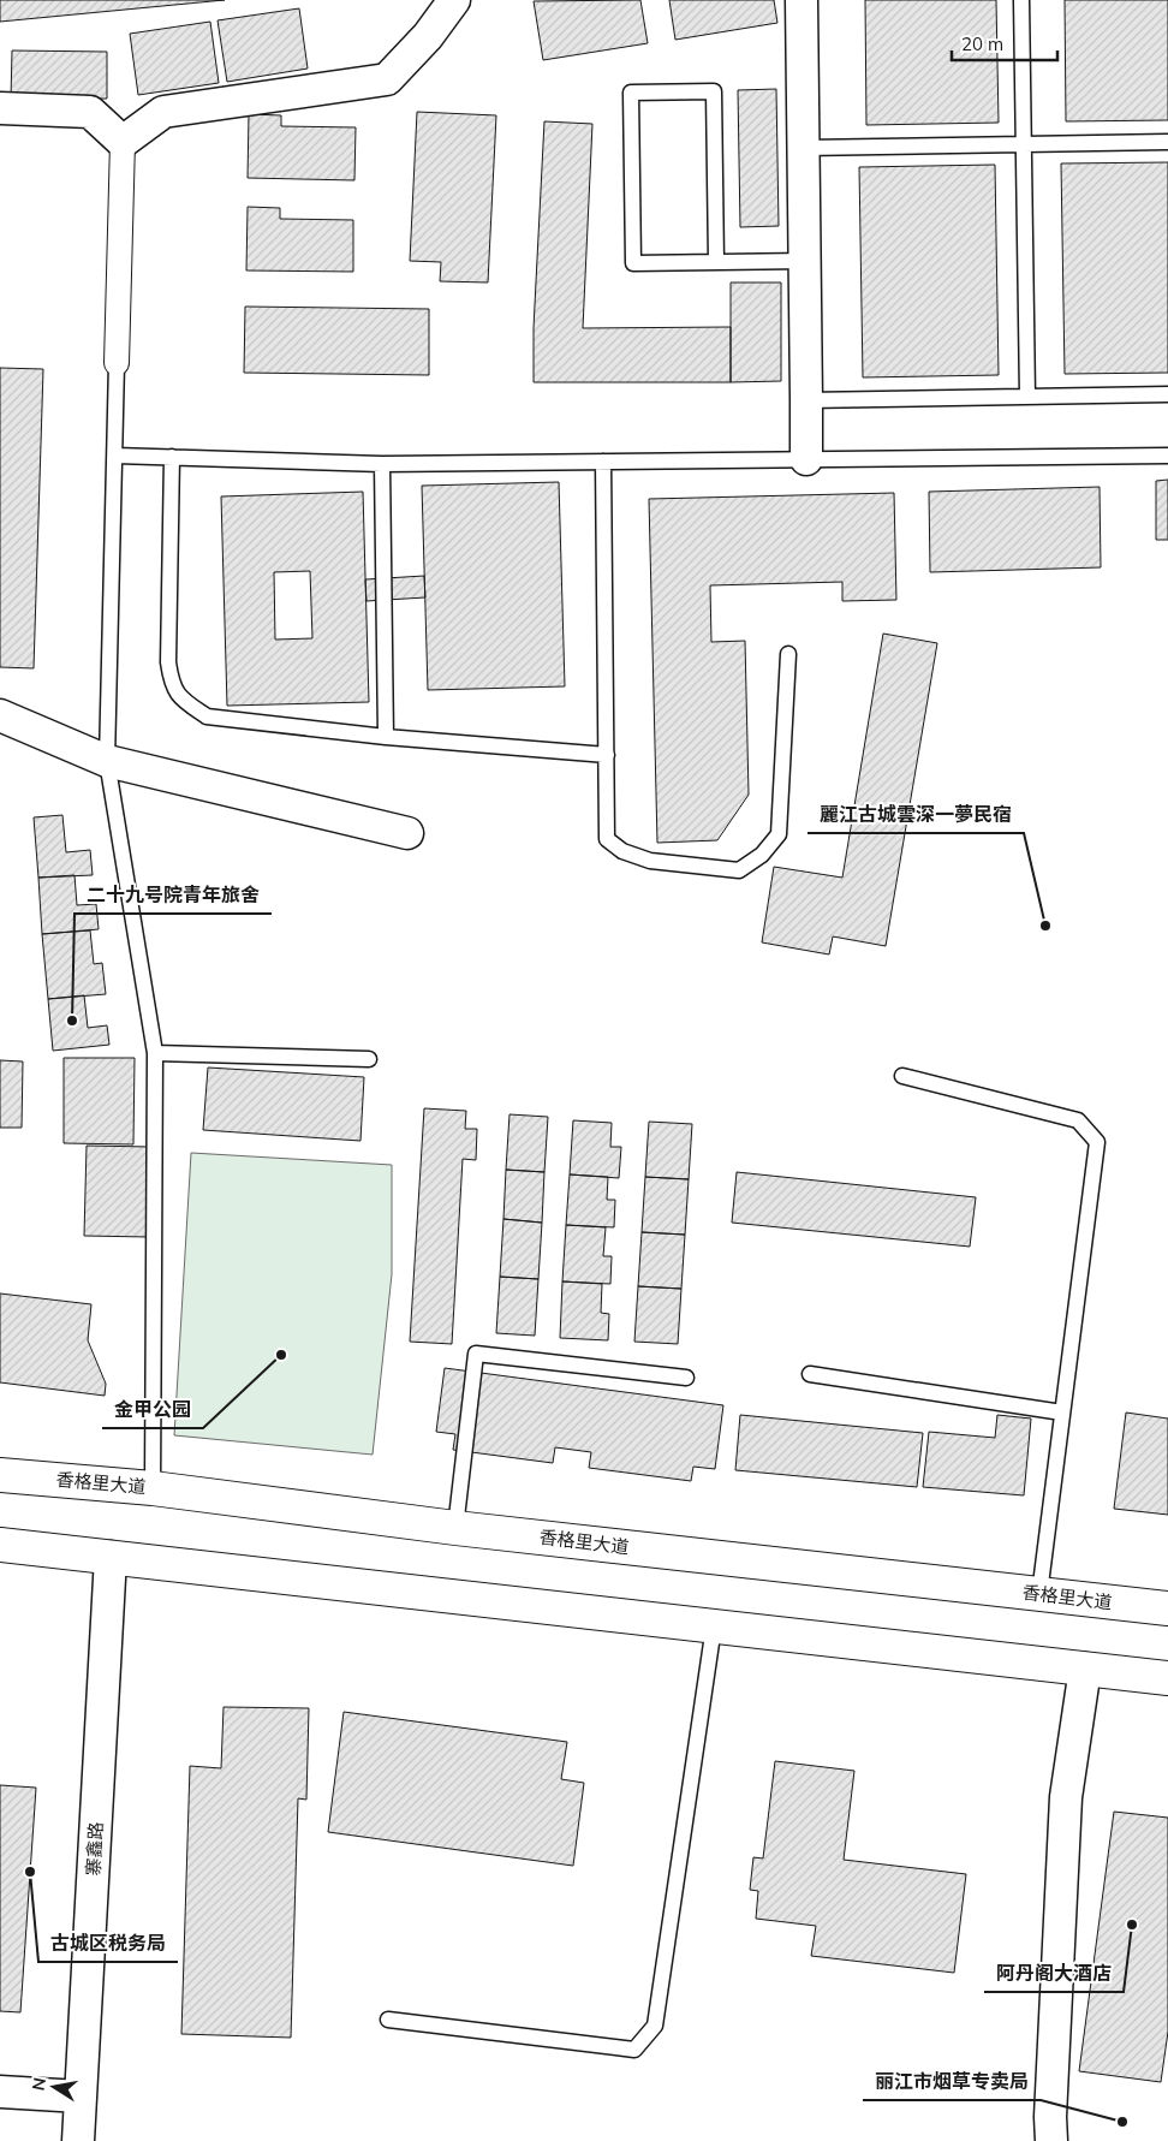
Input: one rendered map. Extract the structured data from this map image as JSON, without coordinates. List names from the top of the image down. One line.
{"streets":{"main road":["香格里大道"],"street":["寨鑫路"]},"places":["麗江古城雲深一夢民宿","二十九号院青年旅舍","金甲公园","古城区税务局","阿丹阁大酒店","丽江市烟草专卖局"],"scale_bar":"20 m","north":"left"}
